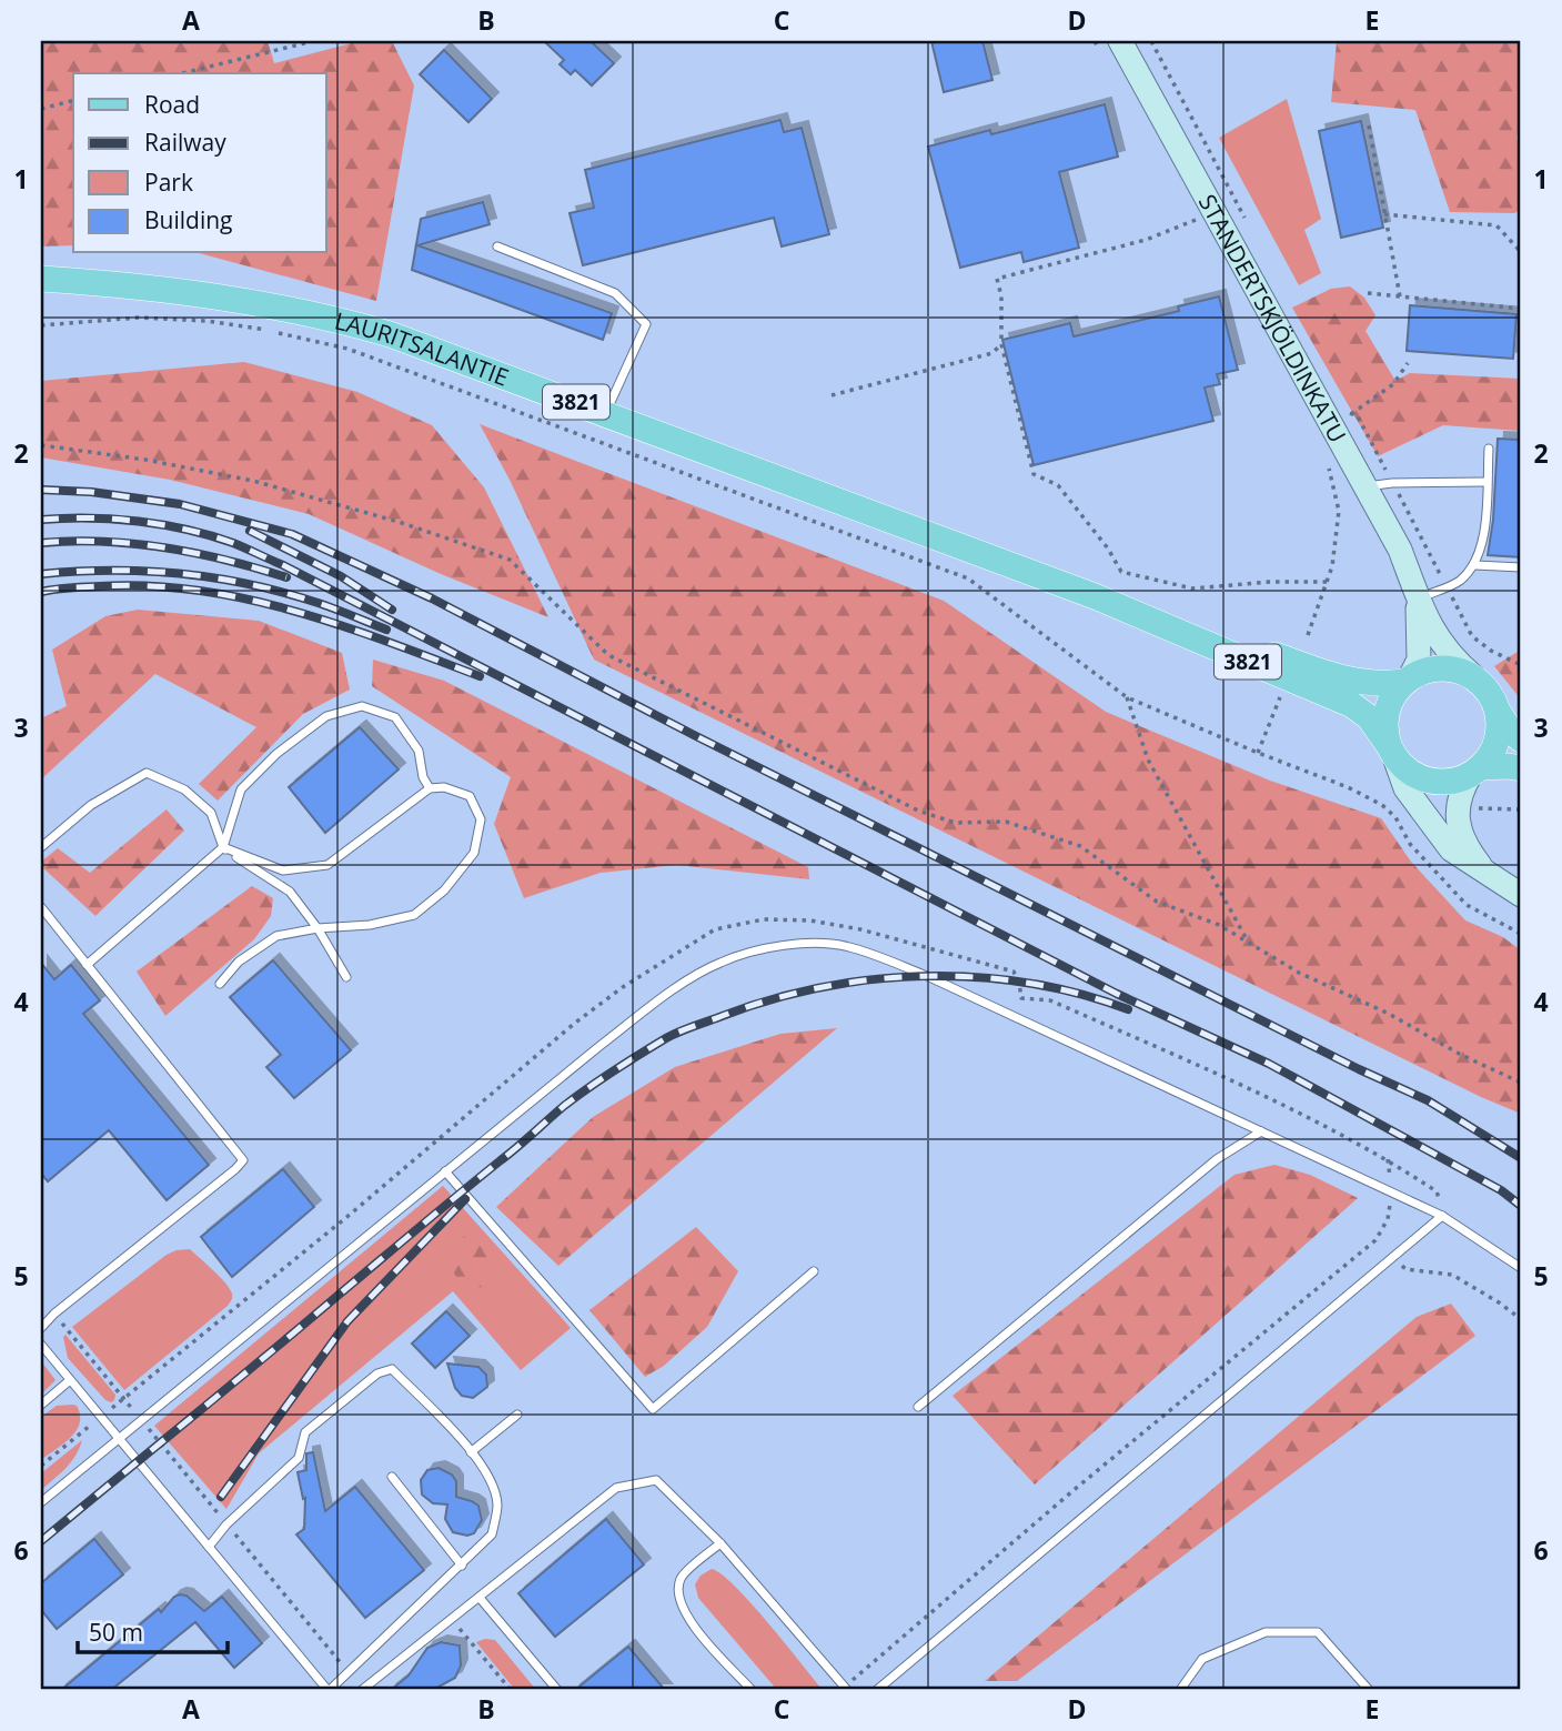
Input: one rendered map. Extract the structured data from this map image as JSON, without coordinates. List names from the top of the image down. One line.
{"streets":{"main road":["LAURITSALANTIE","3821"],"street":["STANDERTSKJÖLDINKATU"]},"crossings":[["STANDERTSKJÖLDINKATU","LAURITSALANTIE"]],"legend":["Road","Railway","Park","Building"],"scale_bar":"50 m","grid":{"columns":["A","B","C","D","E"],"rows":["1","2","3","4","5","6"]}}
